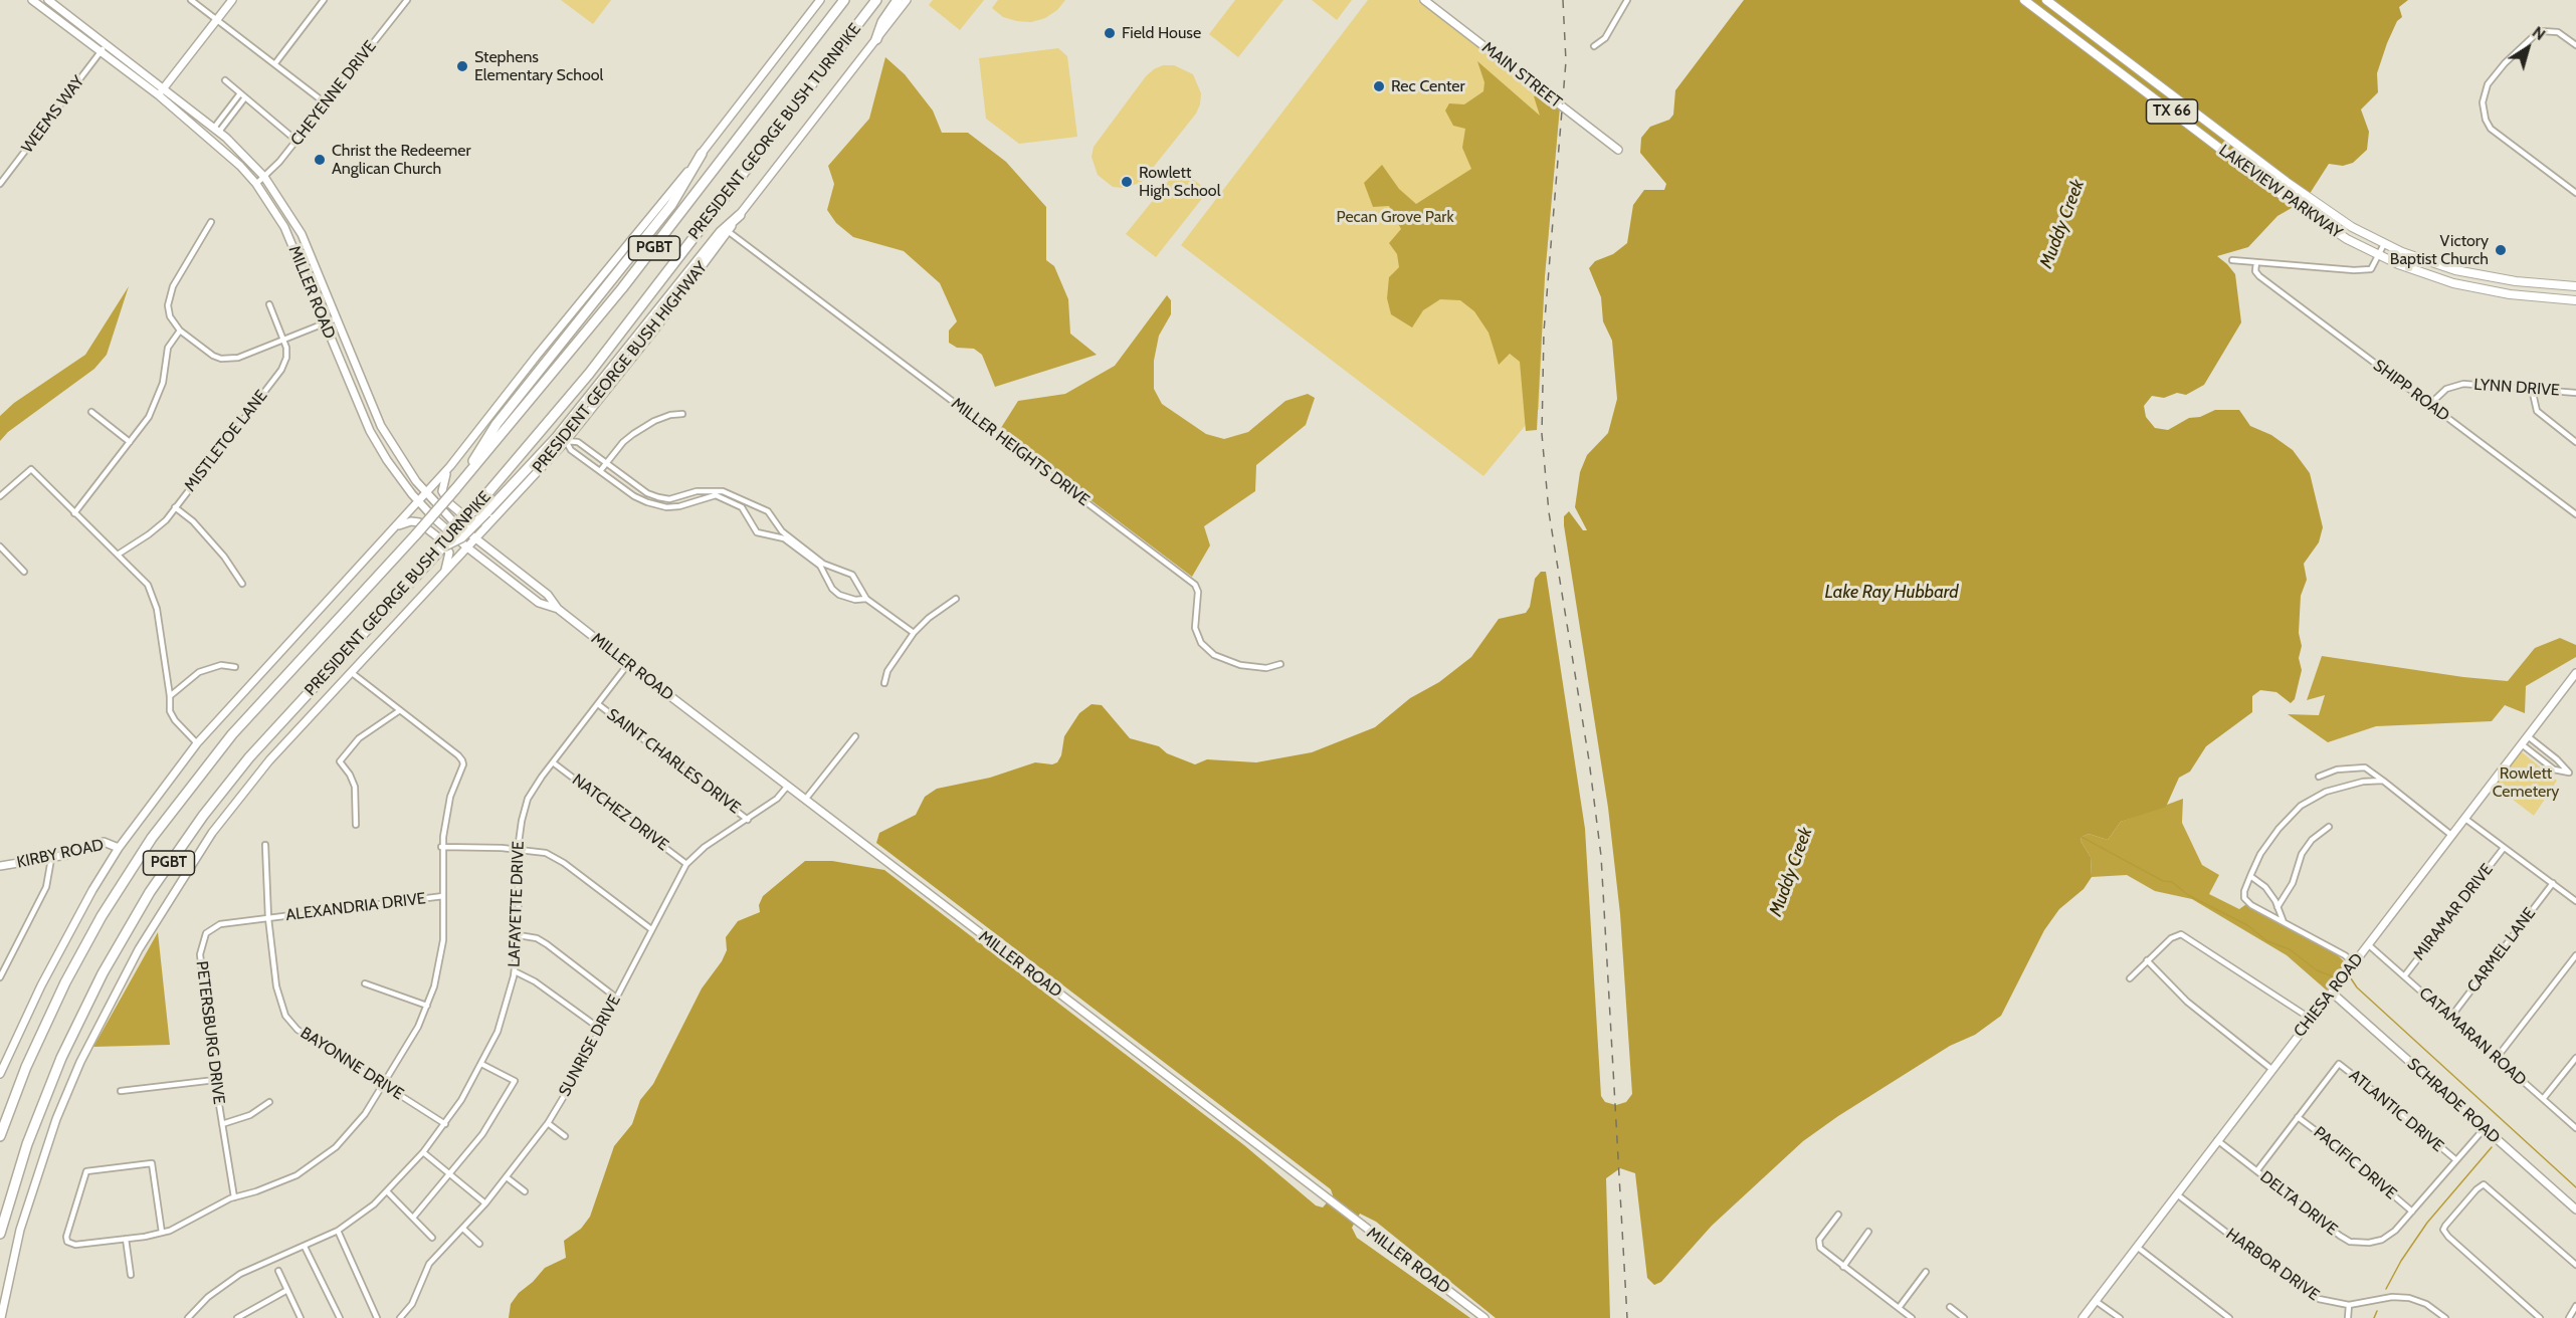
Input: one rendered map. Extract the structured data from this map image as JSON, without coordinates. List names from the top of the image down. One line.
{"streets":{"highway":["PRESIDENT GEORGE BUSH TURNPIKE","PGBT"],"main road":["MAIN STREET","TX 66","LAKEVIEW PARKWAY","MILLER ROAD","PRESIDENT GEORGE BUSH HIGHWAY","KIRBY ROAD","CHIESA ROAD","SCHRADE ROAD"],"street":["CHEYENNE DRIVE","WEEMS WAY","LYNN DRIVE","SHIPP ROAD","MISTLETOE LANE","MILLER HEIGHTS DRIVE","SAINT CHARLES DRIVE","NATCHEZ DRIVE","LAFAYETTE DRIVE","ALEXANDRIA DRIVE","MIRAMAR DRIVE","CARMEL LANE","PETERSBURG DRIVE","CATAMARAN ROAD","SUNRISE DRIVE","BAYONNE DRIVE","ATLANTIC DRIVE","PACIFIC DRIVE","DELTA DRIVE","HARBOR DRIVE"]},"crossings":[["CHEYENNE DRIVE","MILLER ROAD"],["WEEMS WAY","MILLER ROAD"],["MILLER ROAD","PRESIDENT GEORGE BUSH HIGHWAY"],["MILLER ROAD","LAFAYETTE DRIVE"],["MILLER ROAD","SUNRISE DRIVE"],["PRESIDENT GEORGE BUSH HIGHWAY","MILLER HEIGHTS DRIVE"],["LYNN DRIVE","SHIPP ROAD"],["SAINT CHARLES DRIVE","LAFAYETTE DRIVE"],["SAINT CHARLES DRIVE","SUNRISE DRIVE"],["NATCHEZ DRIVE","LAFAYETTE DRIVE"],["NATCHEZ DRIVE","SUNRISE DRIVE"],["LAFAYETTE DRIVE","BAYONNE DRIVE"],["ALEXANDRIA DRIVE","PETERSBURG DRIVE"],["ALEXANDRIA DRIVE","BAYONNE DRIVE"],["MIRAMAR DRIVE","CATAMARAN ROAD"],["CARMEL LANE","CATAMARAN ROAD"],["CHIESA ROAD","CATAMARAN ROAD"],["CHIESA ROAD","SCHRADE ROAD"],["CHIESA ROAD","DELTA DRIVE"],["CHIESA ROAD","HARBOR DRIVE"],["PETERSBURG DRIVE","BAYONNE DRIVE"],["SCHRADE ROAD","DELTA DRIVE"],["ATLANTIC DRIVE","PACIFIC DRIVE"],["ATLANTIC DRIVE","DELTA DRIVE"],["PACIFIC DRIVE","DELTA DRIVE"]],"water":["Muddy Creek","Lake Ray Hubbard"],"parks":["Pecan Grove Park","Rowlett Cemetery"],"places":["Field House","Stephens Elementary School","Rec Center","Christ the Redeemer Anglican Church","Rowlett High School","Victory Baptist Church"],"north":"top right"}
